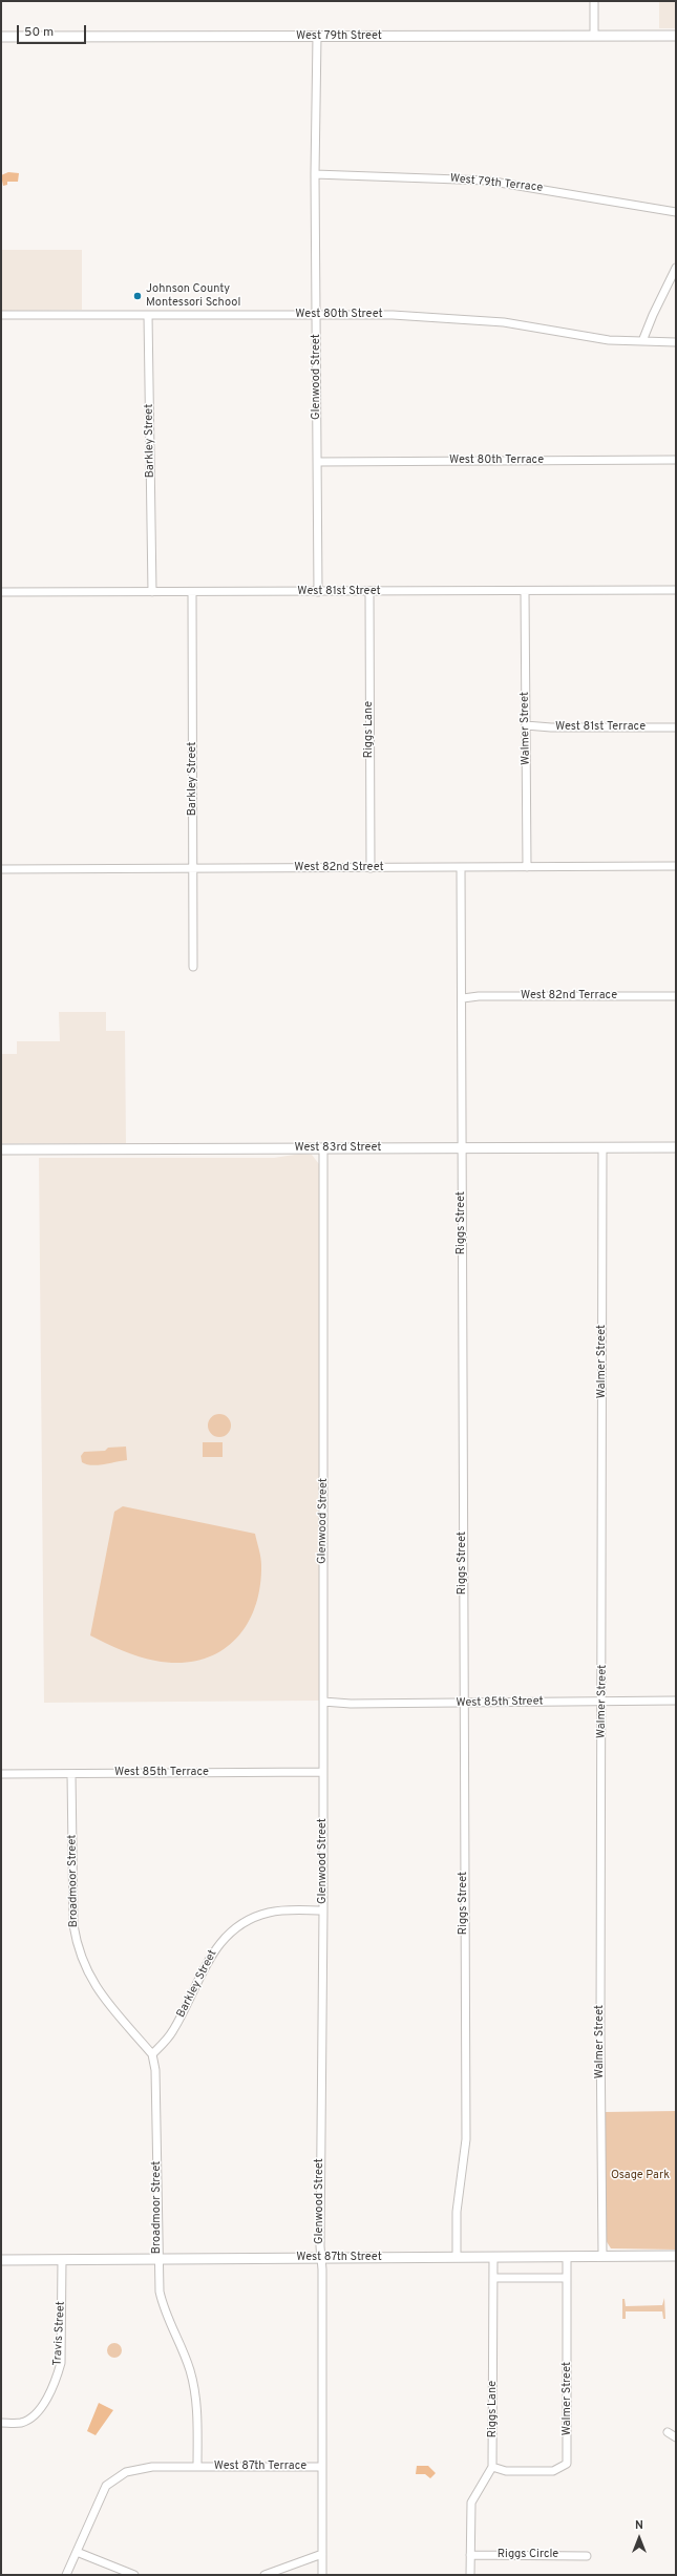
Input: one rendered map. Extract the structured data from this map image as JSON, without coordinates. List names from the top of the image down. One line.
{"streets":{"street":["West 79th Street","West 79th Terrace","West 80th Street","Glenwood Street","Barkley Street","West 80th Terrace","West 81st Street","West 81st Terrace","Walmer Street","Riggs Lane","West 82nd Street","West 82nd Terrace","West 83rd Street","Riggs Street","West 85th Street","West 85th Terrace","Broadmoor Street","West 87th Street","Travis Street","West 87th Terrace","Riggs Circle"]},"crossings":[["West 79th Street","Glenwood Street"],["West 79th Terrace","Glenwood Street"],["West 80th Street","Glenwood Street"],["West 80th Street","Barkley Street"],["Glenwood Street","Barkley Street"],["Glenwood Street","West 80th Terrace"],["Glenwood Street","West 81st Street"],["Glenwood Street","West 83rd Street"],["Glenwood Street","West 85th Street"],["Glenwood Street","West 85th Terrace"],["Glenwood Street","West 87th Street"],["Glenwood Street","West 87th Terrace"],["Barkley Street","West 81st Street"],["Barkley Street","West 82nd Street"],["Barkley Street","Broadmoor Street"],["West 81st Street","Walmer Street"],["West 81st Street","Riggs Lane"],["West 81st Terrace","Walmer Street"],["Walmer Street","Riggs Lane"],["Walmer Street","West 82nd Street"],["Walmer Street","West 83rd Street"],["Walmer Street","West 85th Street"],["Walmer Street","West 87th Street"],["Riggs Lane","West 82nd Street"],["Riggs Lane","West 87th Street"],["West 82nd Street","Riggs Street"],["West 82nd Terrace","Riggs Street"],["West 83rd Street","Riggs Street"],["Riggs Street","West 85th Street"],["Riggs Street","West 87th Street"],["West 85th Terrace","Broadmoor Street"],["Broadmoor Street","West 87th Street"],["Broadmoor Street","West 87th Terrace"],["West 87th Street","Travis Street"]],"parks":["Osage Park"],"places":["Johnson County Montessori School"],"scale_bar":"50 m","north":"top"}
